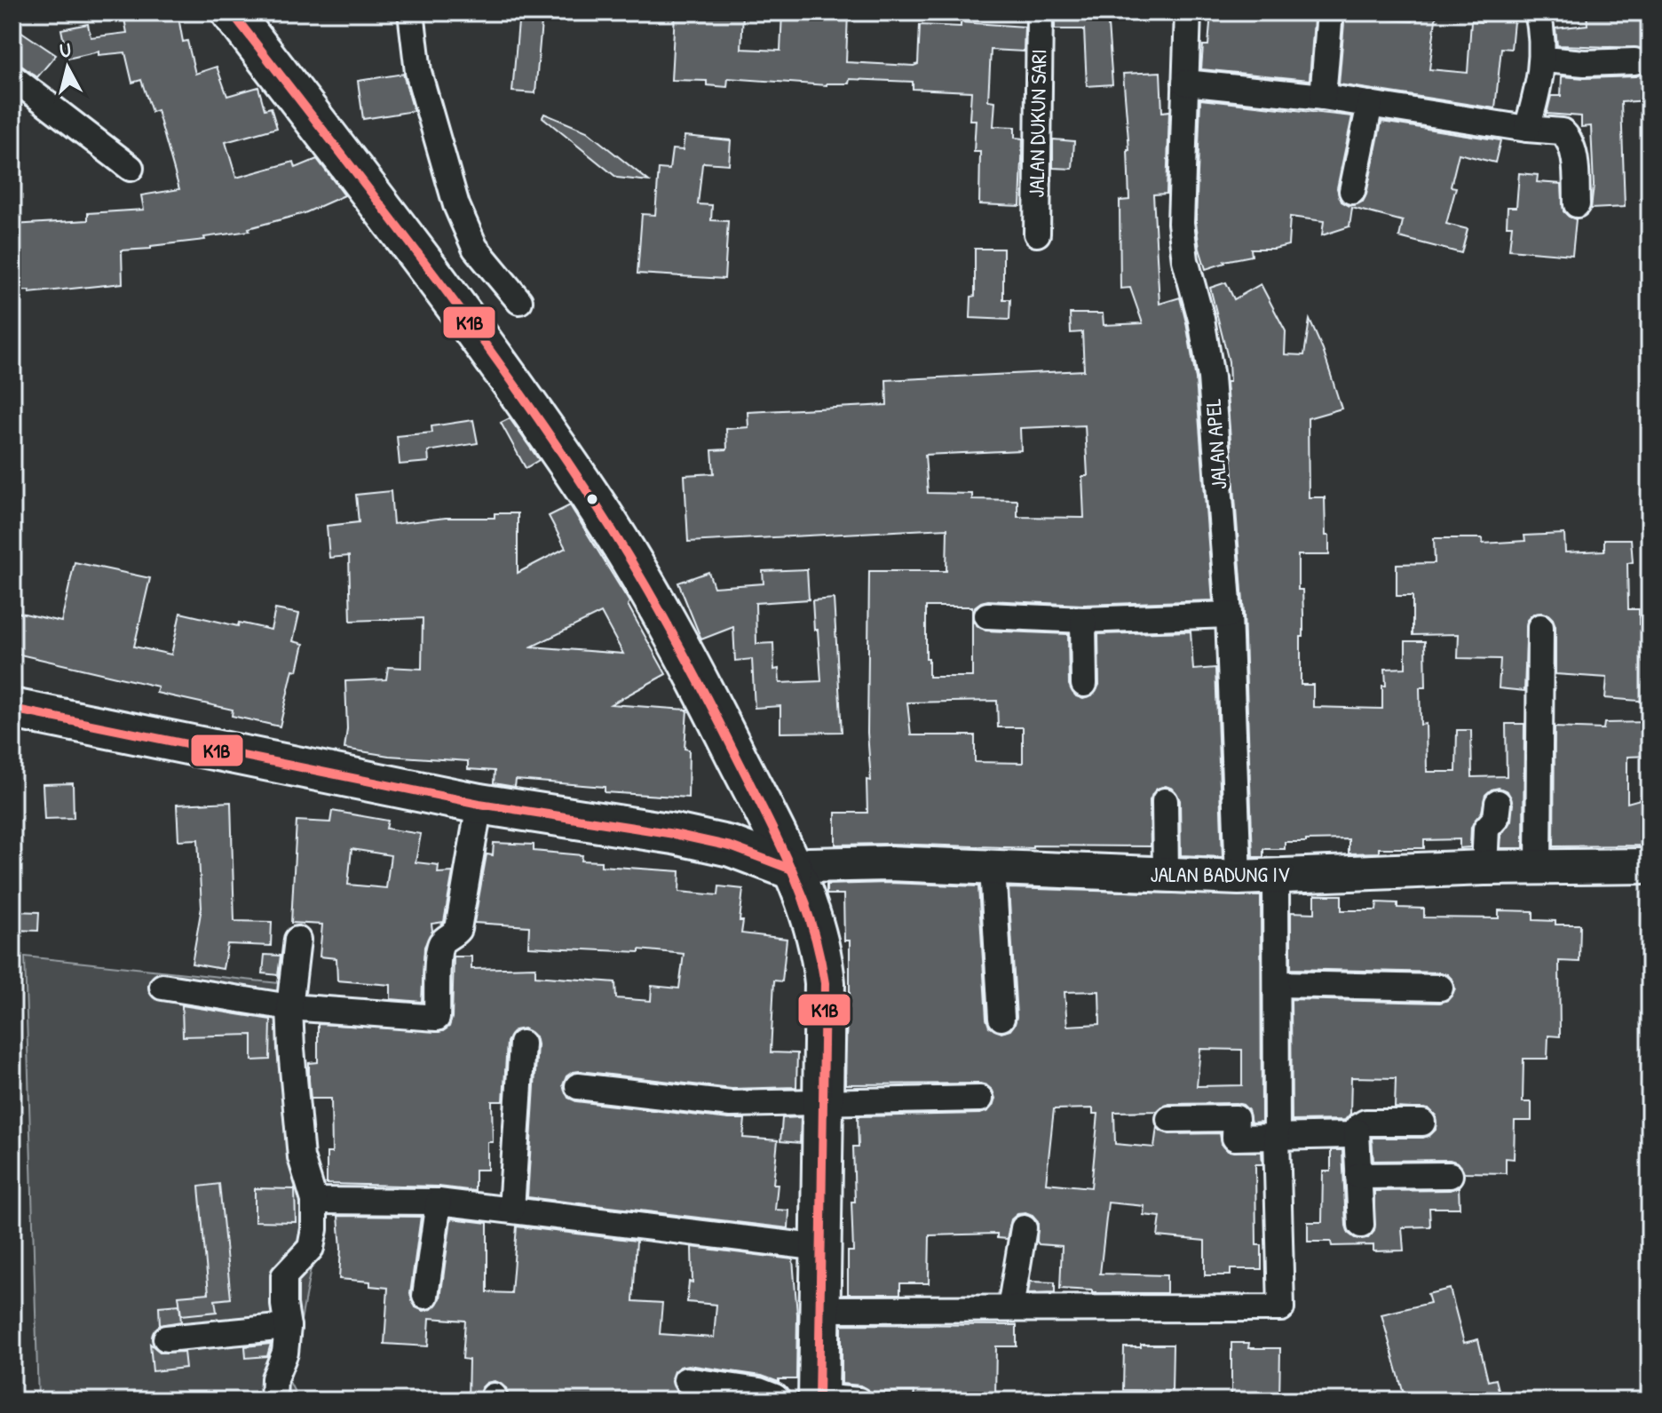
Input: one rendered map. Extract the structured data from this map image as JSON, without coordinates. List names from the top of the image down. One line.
{"streets":{"street":["JALAN DUKUN SARI","JALAN APEL","JALAN BADUNG IV"]},"crossings":[["JALAN APEL","JALAN BADUNG IV"]],"lines":["transit line K1B"],"north":"top"}
